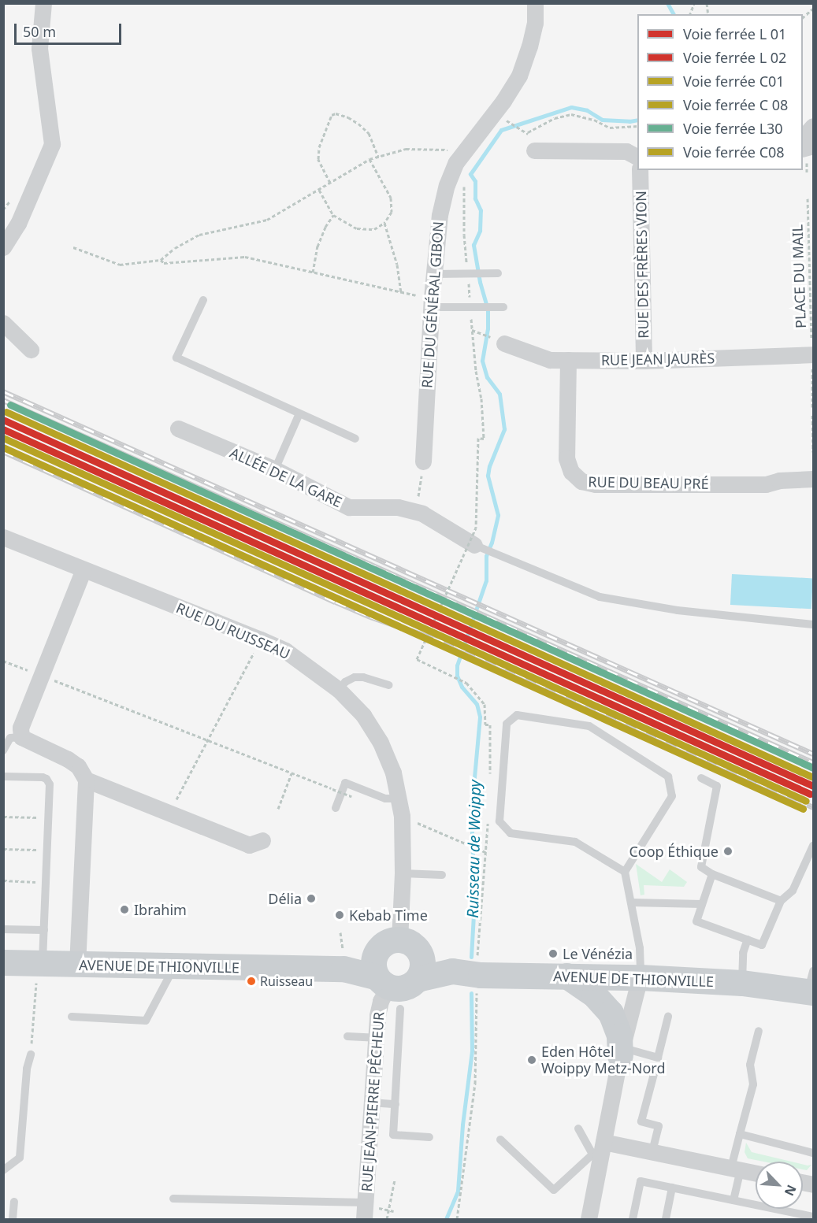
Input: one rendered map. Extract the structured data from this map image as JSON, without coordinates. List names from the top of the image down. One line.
{"streets":{"main road":["AVENUE DE THIONVILLE"],"street":["RUE DES FRÈRES VION","RUE DU GÉNÉRAL GIBON","RUE JEAN JAURÈS","ALLÉE DE LA GARE","RUE DU BEAU PRÉ","RUE DU RUISSEAU","RUE JEAN-PIERRE PÊCHEUR"],"path":["PLACE DU MAIL"]},"crossings":[["RUE DES FRÈRES VION","RUE JEAN JAURÈS"],["PLACE DU MAIL","RUE JEAN JAURÈS"],["RUE JEAN JAURÈS","RUE DU BEAU PRÉ"],["RUE DU RUISSEAU","AVENUE DE THIONVILLE"],["RUE DU RUISSEAU","RUE JEAN-PIERRE PÊCHEUR"],["AVENUE DE THIONVILLE","RUE JEAN-PIERRE PÊCHEUR"]],"water":["Ruisseau de Woippy"],"places":["Coop Éthique","Délia","Ibrahim","Kebab Time","Le Vénézia","Ruisseau","Eden Hôtel Woippy Metz-Nord"],"lines":["rail line L30","rail line C01","rail line C08"],"legend":["Voie ferrée L 01","Voie ferrée L 02","Voie ferrée C01","Voie ferrée C 08","Voie ferrée L30","Voie ferrée C08"],"scale_bar":"50 m","north":"bottom right"}
